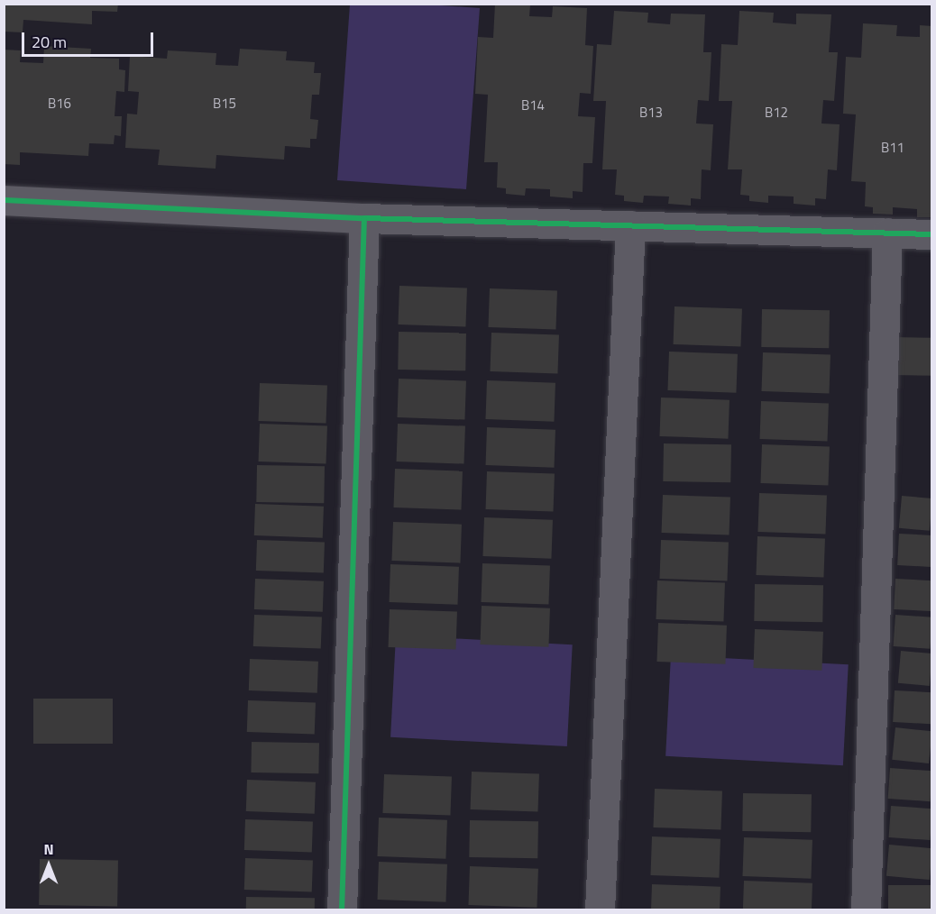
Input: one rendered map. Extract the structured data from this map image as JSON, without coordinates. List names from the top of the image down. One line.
{"house_numbers":["B16","B15","B14","B13","B12","B11"],"scale_bar":"20 m","north":"top"}
